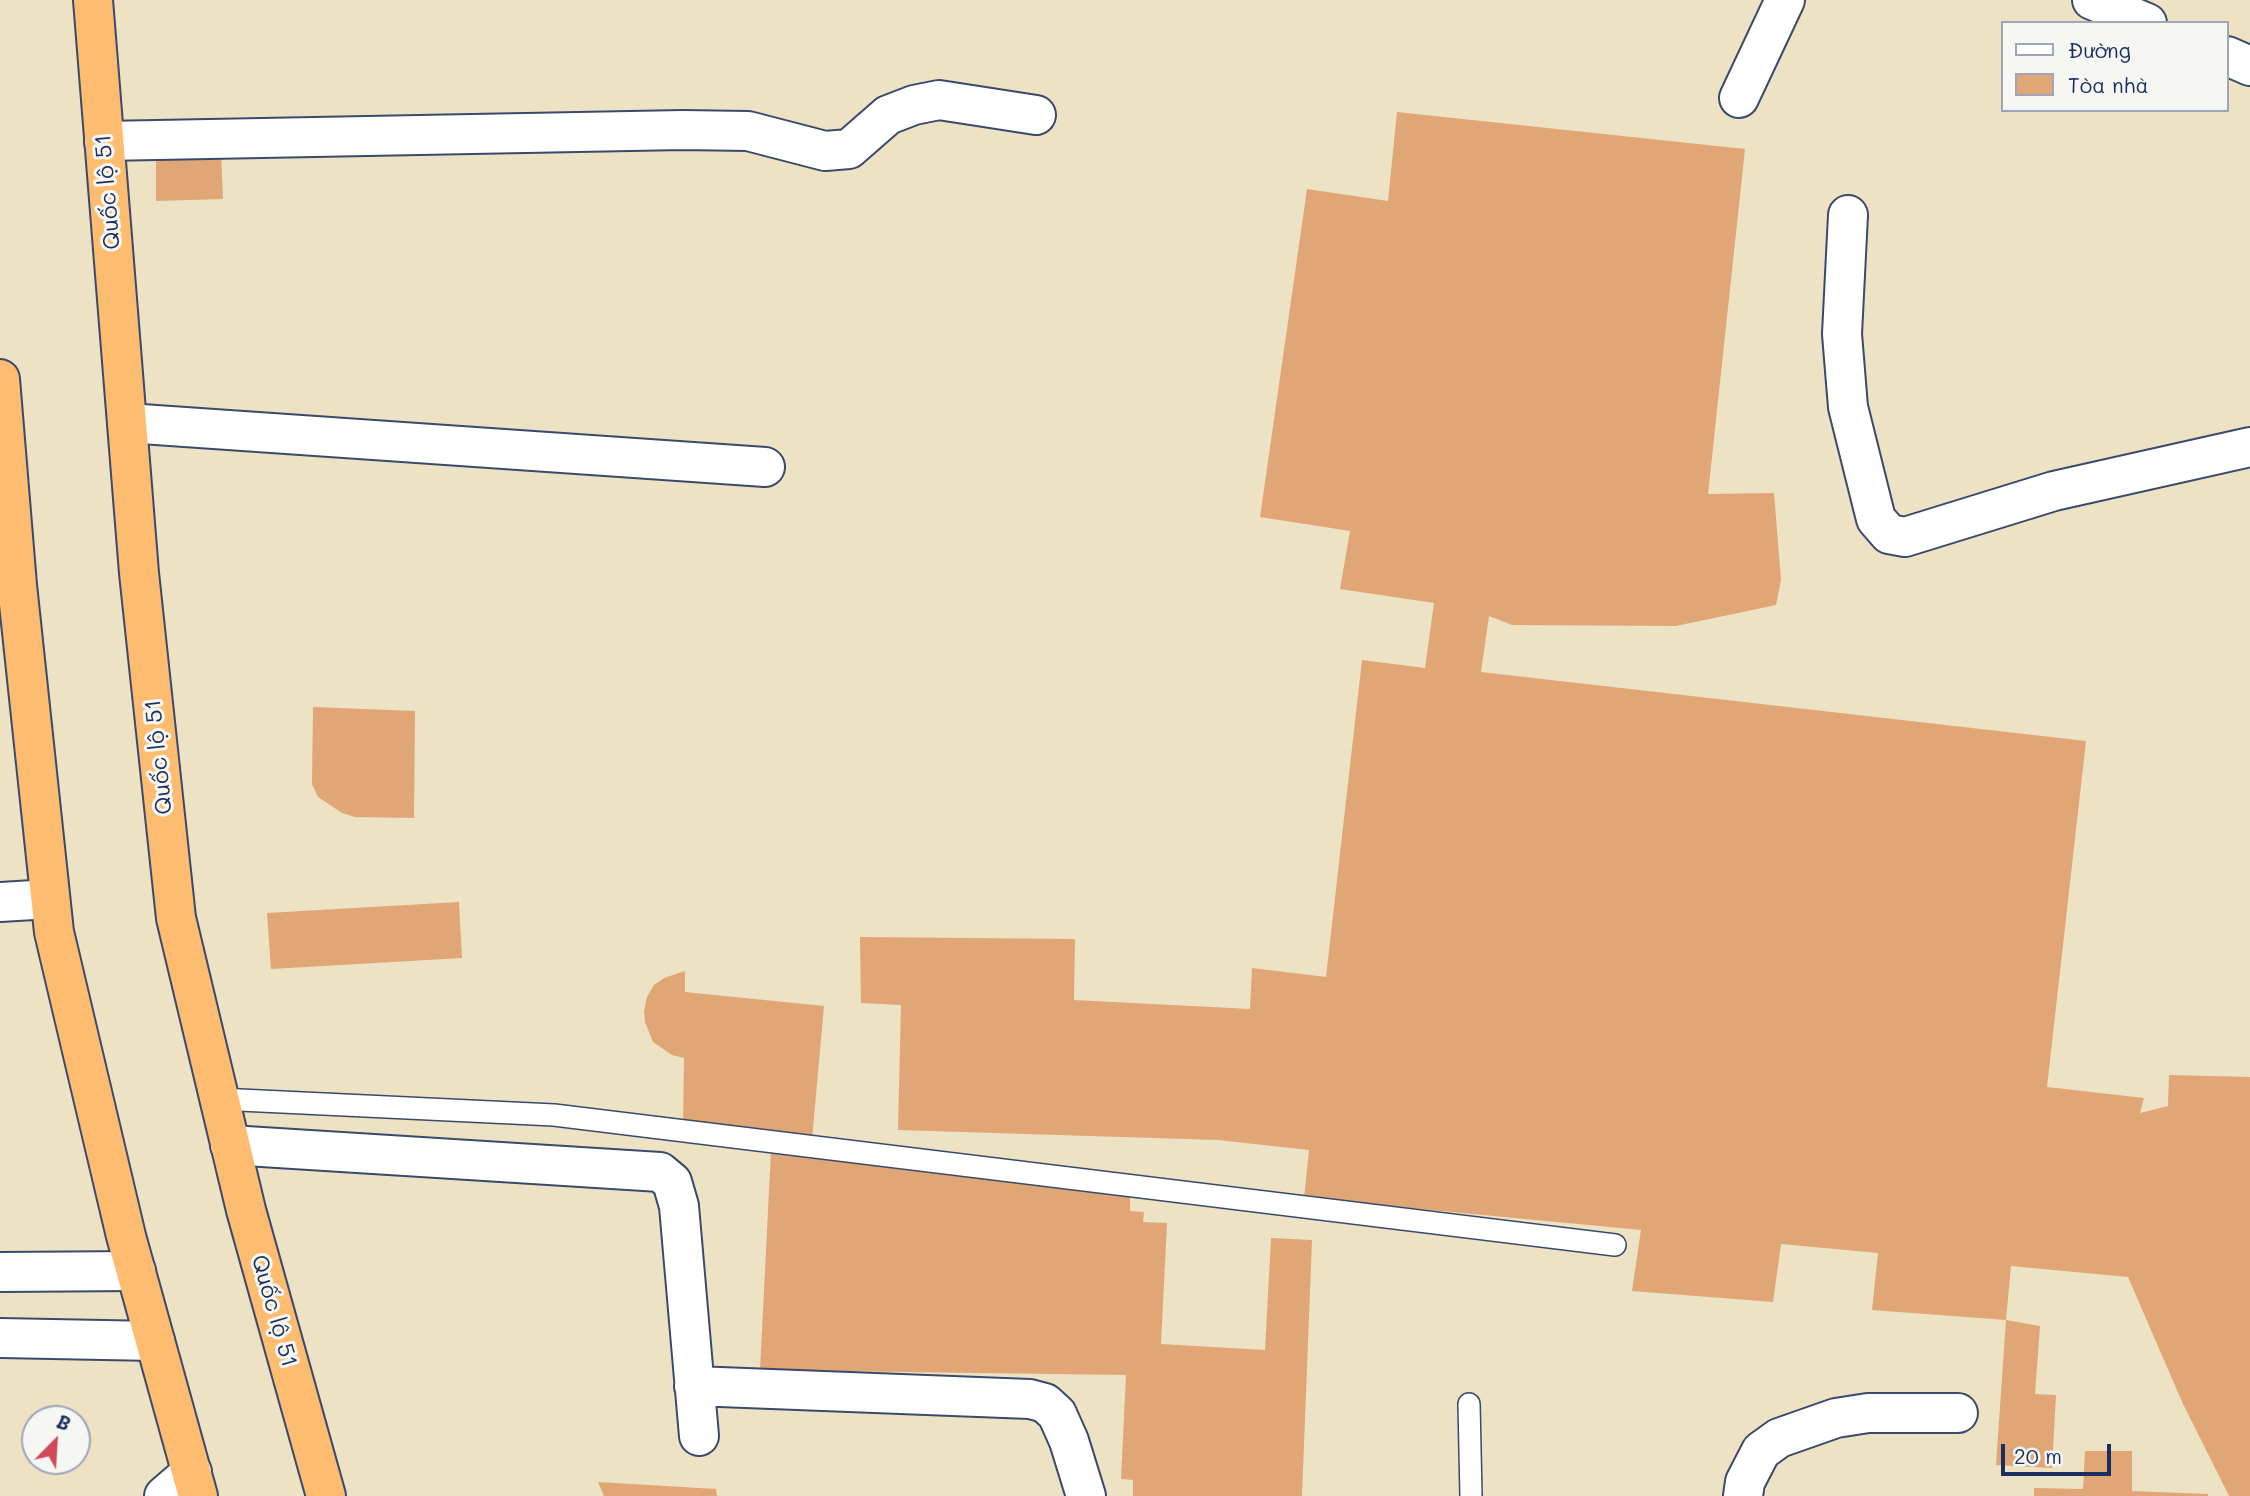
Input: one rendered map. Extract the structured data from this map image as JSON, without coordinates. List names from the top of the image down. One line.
{"streets":{"highway":["Quốc lộ 51"]},"legend":["Đường","Tòa nhà"],"scale_bar":"20 m","north":"top right"}
